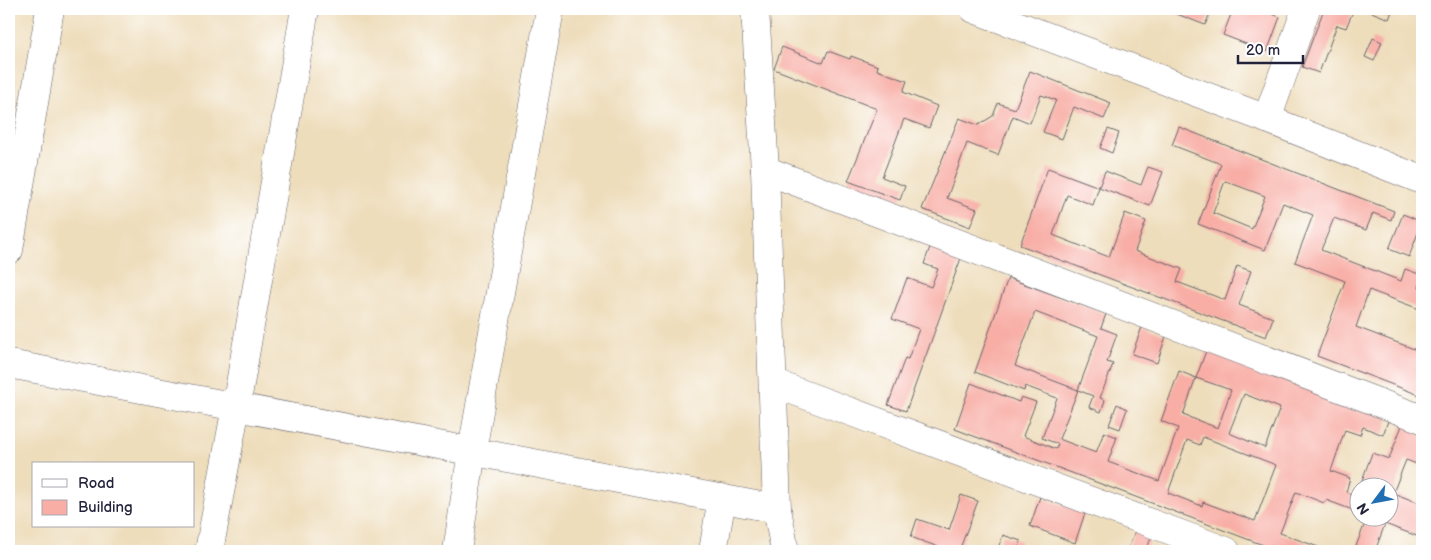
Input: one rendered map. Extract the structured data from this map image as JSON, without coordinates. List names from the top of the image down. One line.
{"legend":["Road","Building"],"scale_bar":"20 m","north":"bottom left"}
